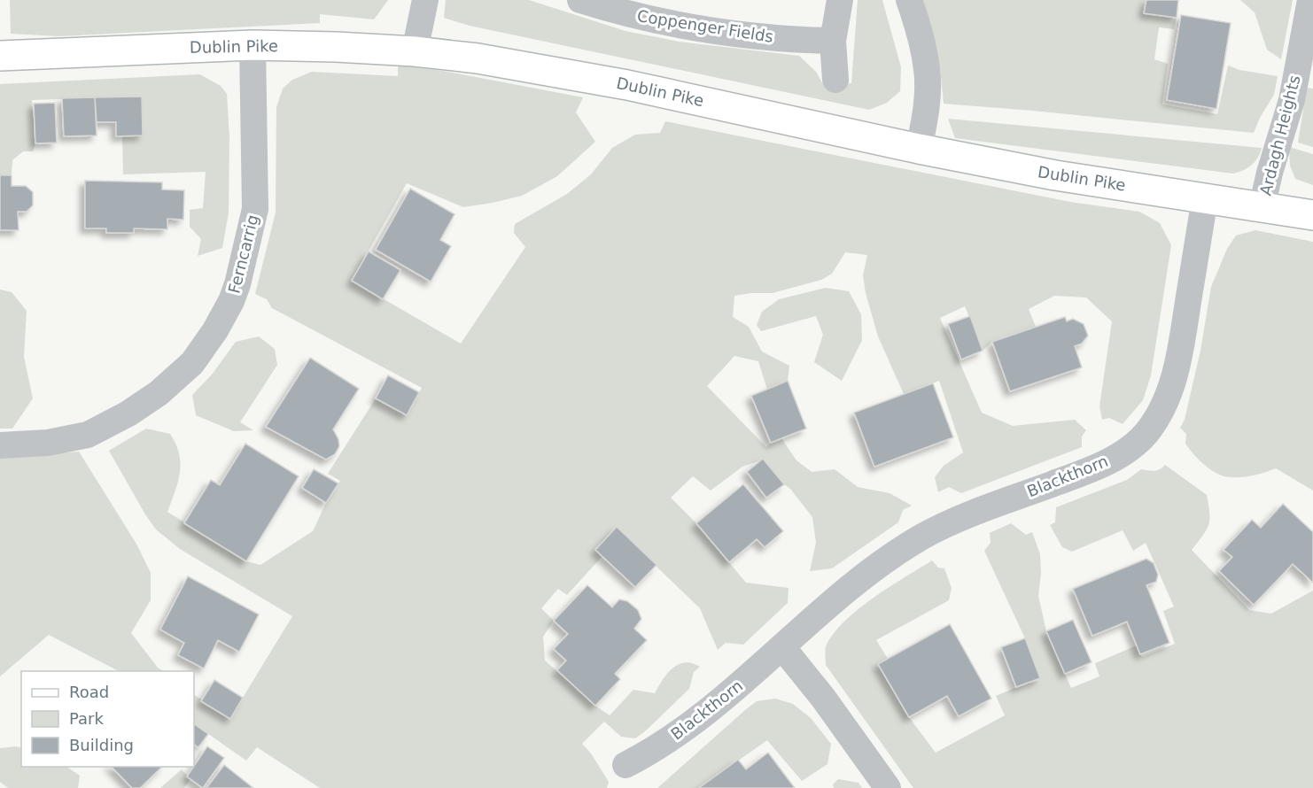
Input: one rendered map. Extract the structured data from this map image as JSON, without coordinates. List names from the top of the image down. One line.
{"streets":{"street":["Coppenger Fields","Dublin Pike","Ardagh Heights","Ferncarrig","Blackthorn"]},"crossings":[["Dublin Pike","Ardagh Heights"],["Dublin Pike","Ferncarrig"],["Dublin Pike","Blackthorn"]],"legend":["Road","Park","Building"]}
